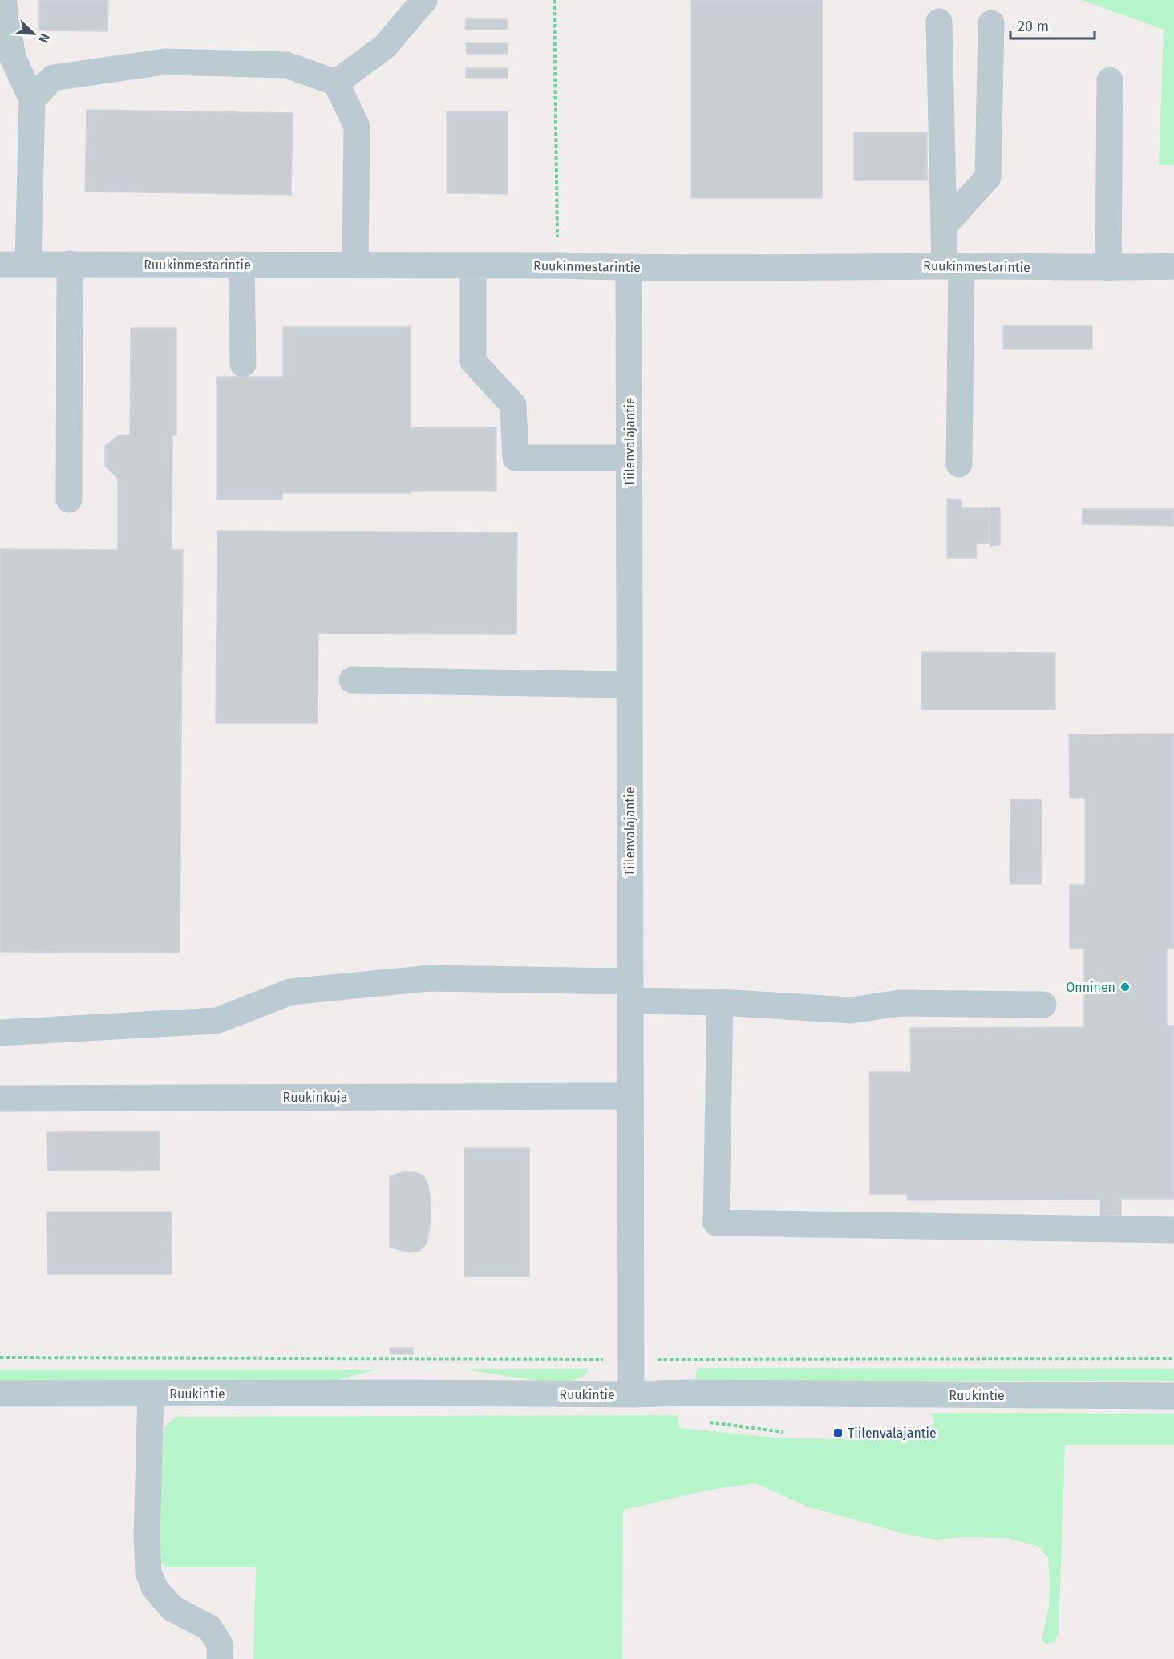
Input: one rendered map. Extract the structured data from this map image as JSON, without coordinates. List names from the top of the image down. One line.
{"streets":{"street":["Ruukinmestarintie","Tiilenvalajantie","Ruukinkuja","Ruukintie"]},"crossings":[["Ruukinmestarintie","Tiilenvalajantie"],["Tiilenvalajantie","Ruukinkuja"],["Tiilenvalajantie","Ruukintie"]],"places":{"other":["Onninen"],"transit":["Tiilenvalajantie"]},"scale_bar":"20 m","north":"bottom right"}
